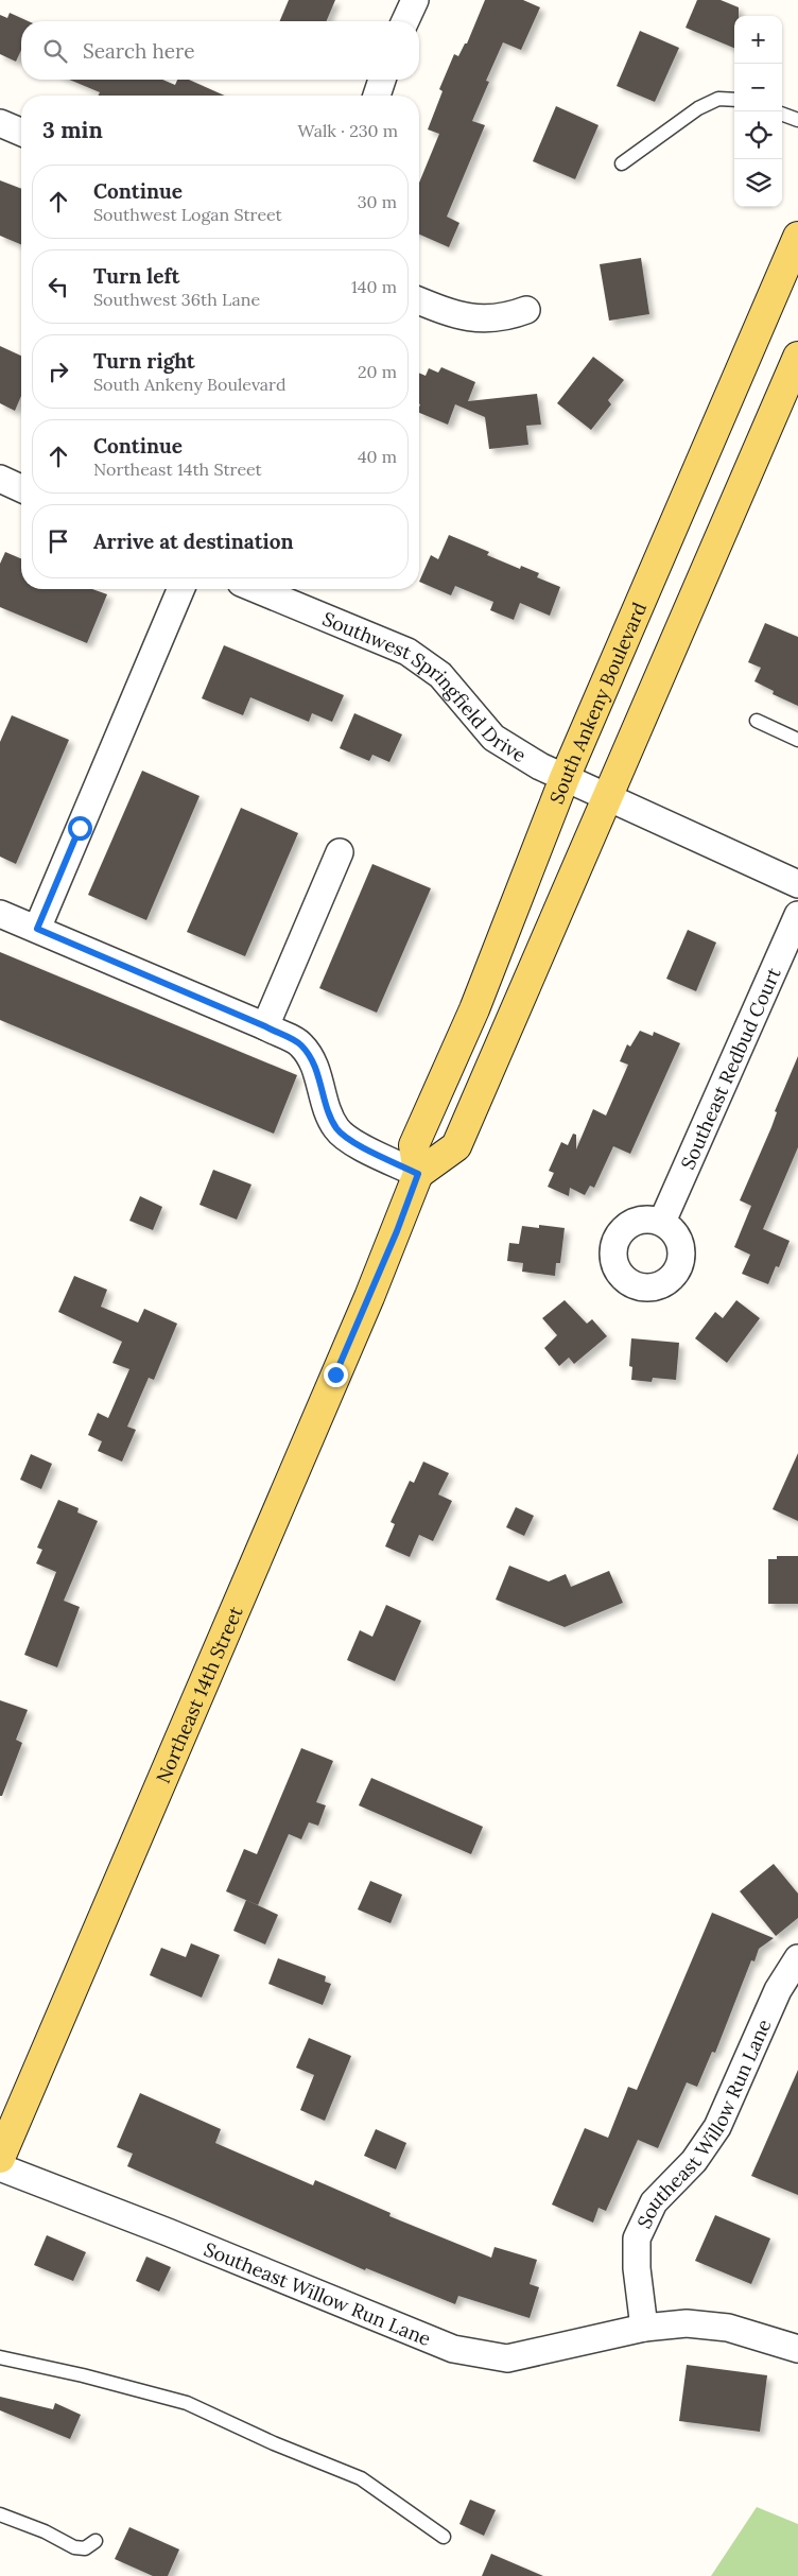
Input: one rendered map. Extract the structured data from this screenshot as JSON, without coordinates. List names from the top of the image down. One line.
{"streets":{"main road":["South Ankeny Boulevard","Northeast 14th Street"],"street":["Southwest Springfield Drive","Southeast Redbud Court","Southeast Willow Run Lane"]},"crossings":[["Southwest Springfield Drive","South Ankeny Boulevard"],["South Ankeny Boulevard","Northeast 14th Street"]],"page":{"map_buttons":["+","−"],"search":"Search here","heading":["3 min","Walk · 230 m"],"list":[["Continue","Southwest Logan Street","30 m"],["Turn left","Southwest 36th Lane","140 m"],["Turn right","South Ankeny Boulevard","20 m"],["Continue","Northeast 14th Street","40 m"],"Arrive at destination"]}}
